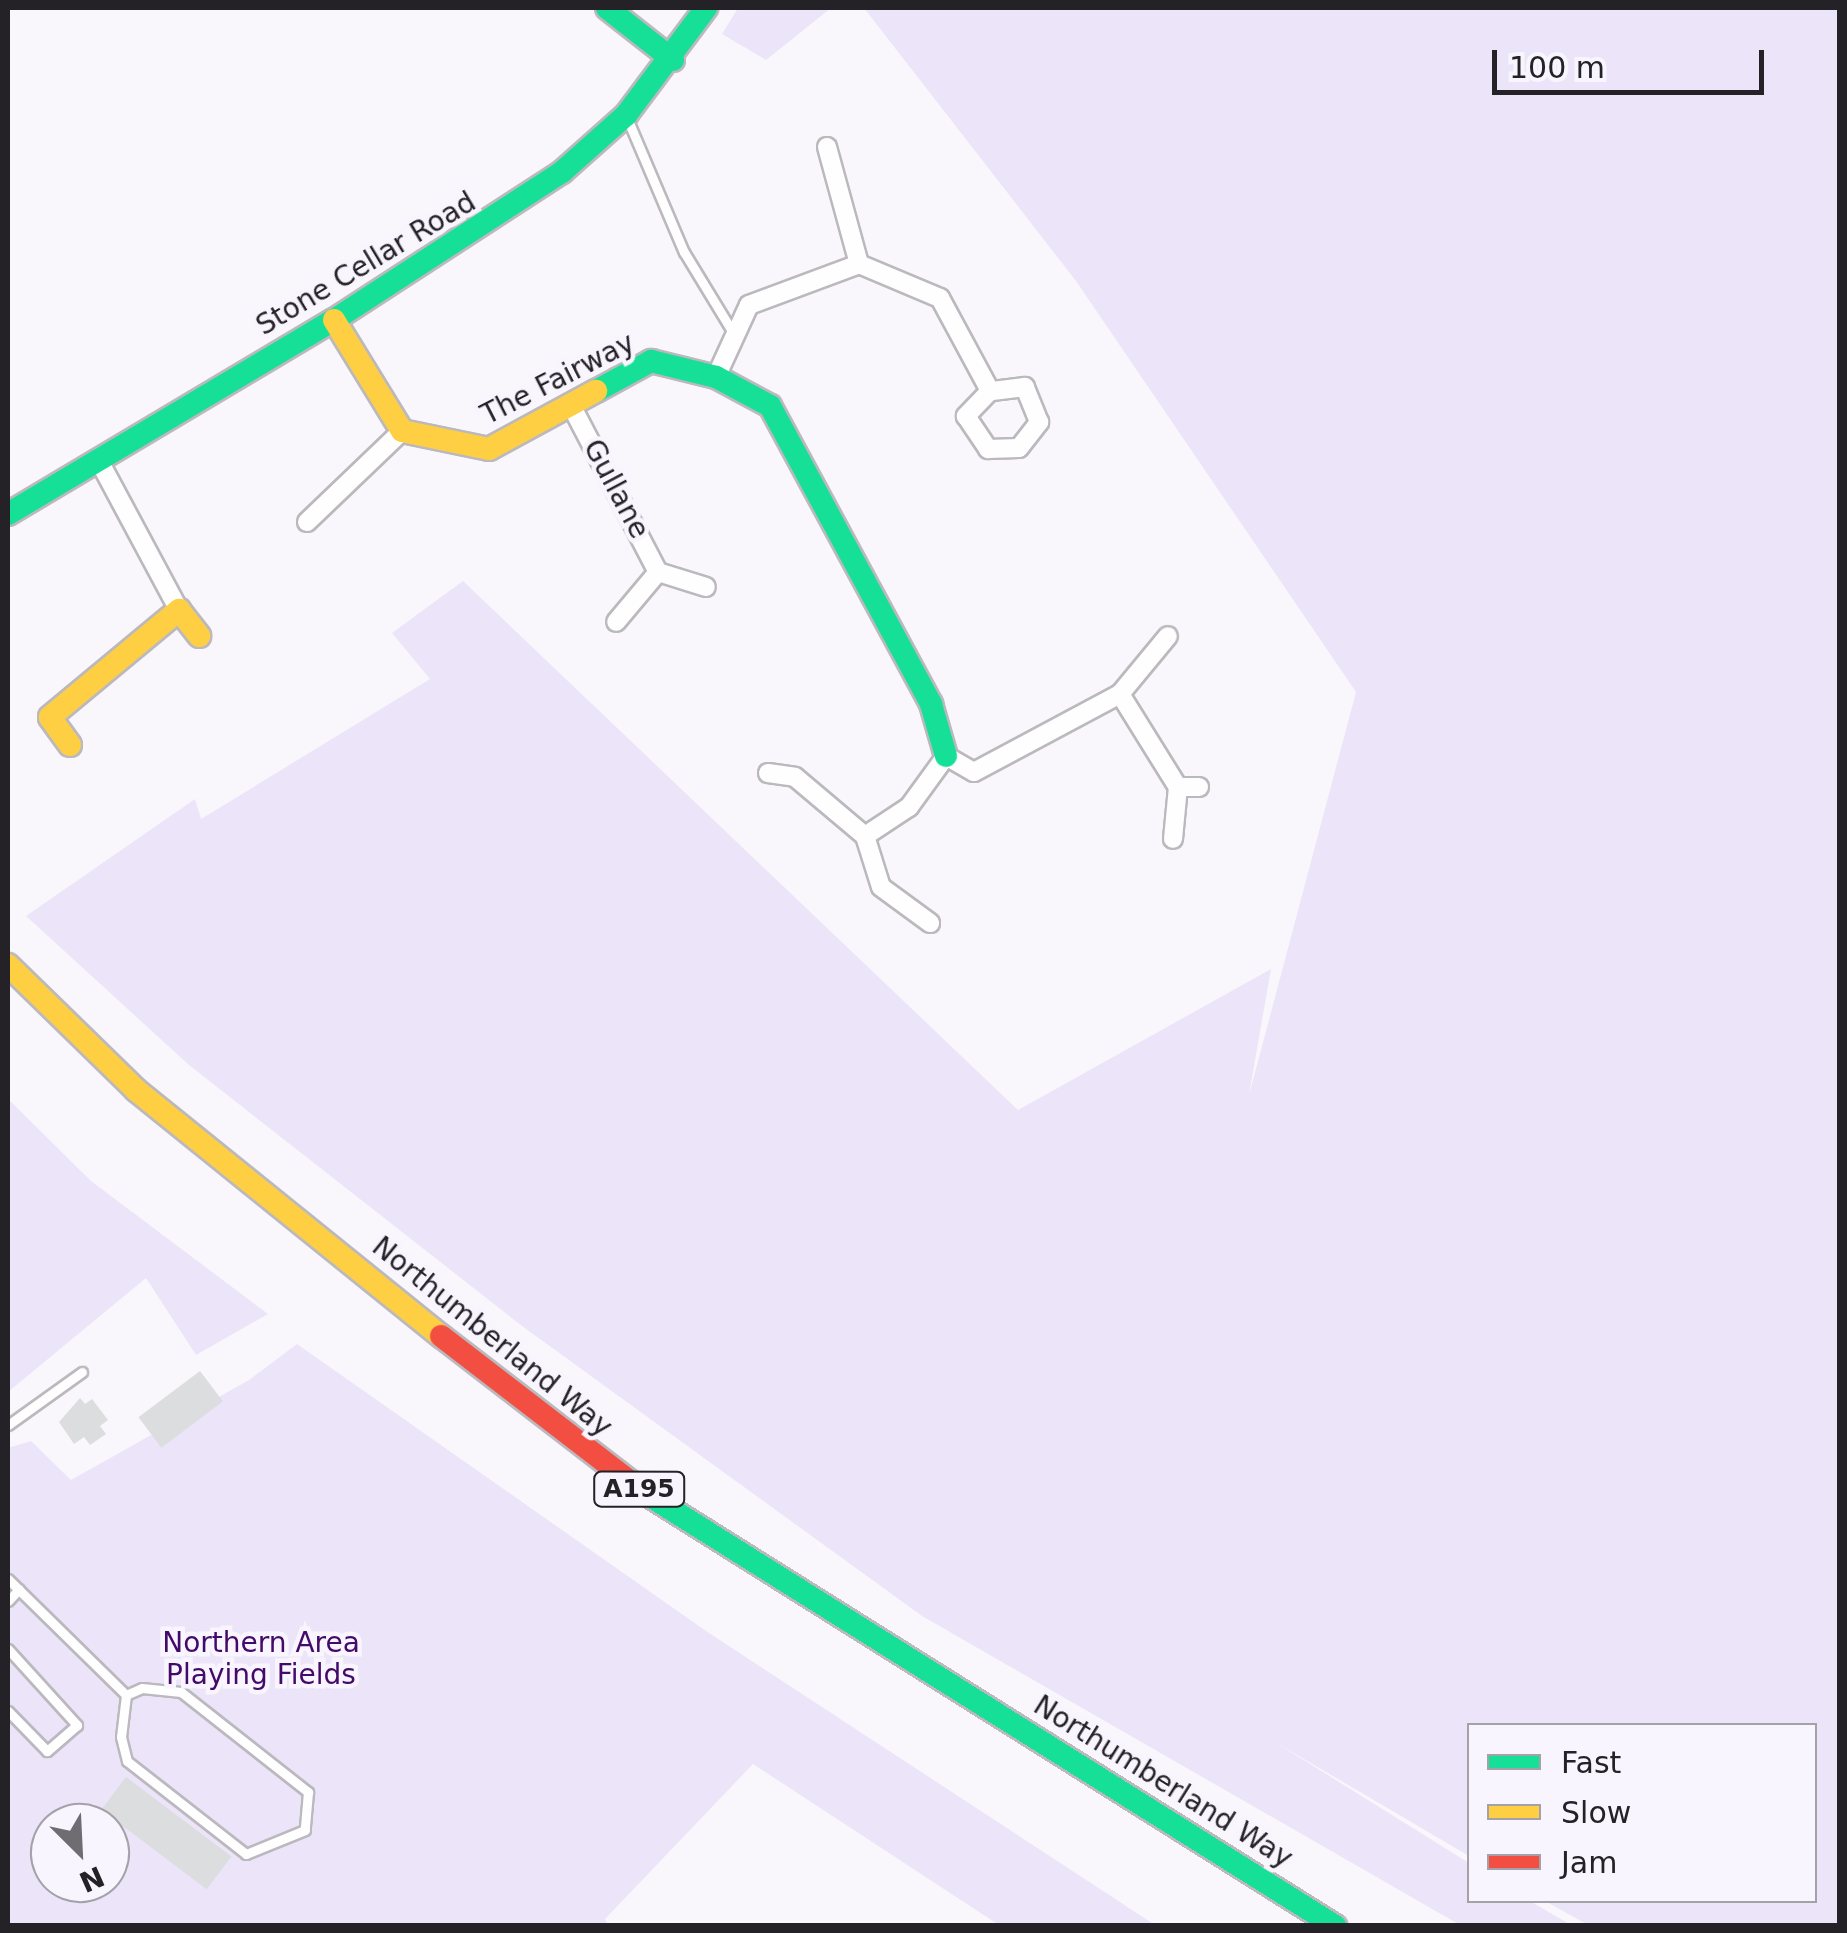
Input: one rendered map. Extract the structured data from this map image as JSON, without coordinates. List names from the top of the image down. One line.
{"streets":{"street":["Stone Cellar Road","The Fairway","Gullane","Northumberland Way","A195"]},"crossings":[["The Fairway","Gullane"]],"parks":["Northern Area Playing Fields"],"legend":["Fast","Slow","Jam"],"scale_bar":"100 m","north":"bottom right"}
